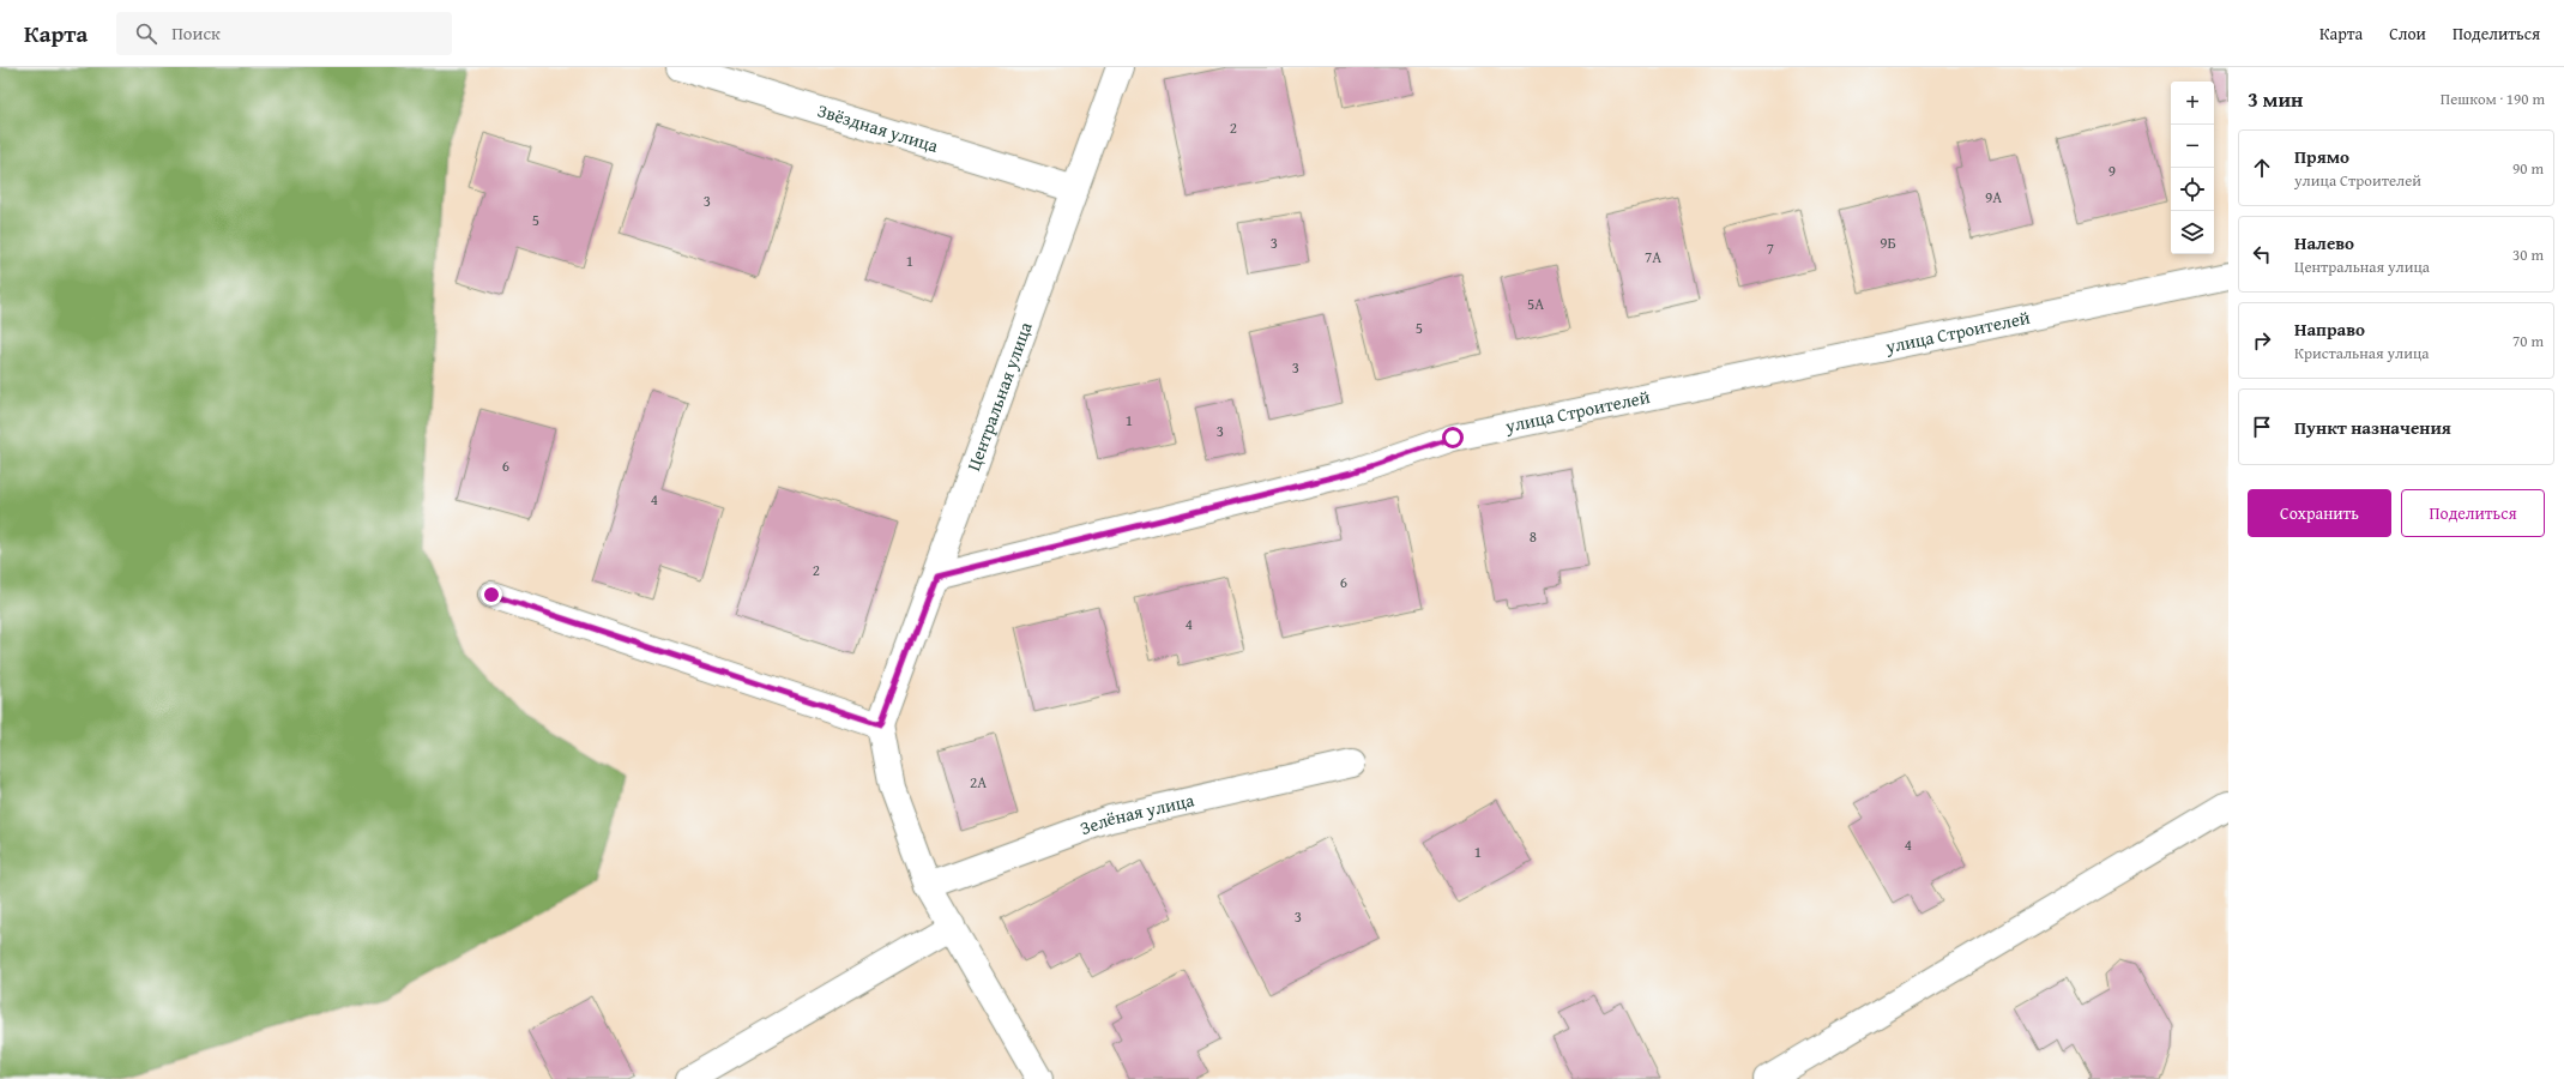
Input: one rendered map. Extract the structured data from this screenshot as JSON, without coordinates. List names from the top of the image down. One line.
{"streets":{"street":["Звёздная улица","улица Строителей","Центральная улица","Зелёная улица"]},"crossings":[["Звёздная улица","Центральная улица"],["улица Строителей","Центральная улица"]],"house_numbers":["2","9","9А","3","5","3","9Б","7","7А","1","5А","5","3","1","3","6","4","8","2","6","4","2А","4","1","3"],"page":{"header":"Карта","search":"Поиск","nav":["Карта","Слои","Поделиться"],"heading":["3 мин","Пешком · 190 m"],"map_buttons":["+","−"],"list":[["Прямо","улица Строителей","90 m"],["Налево","Центральная улица","30 m"],["Направо","Кристальная улица","70 m"],"Пункт назначения"],"buttons":["Сохранить","Поделиться"]}}
